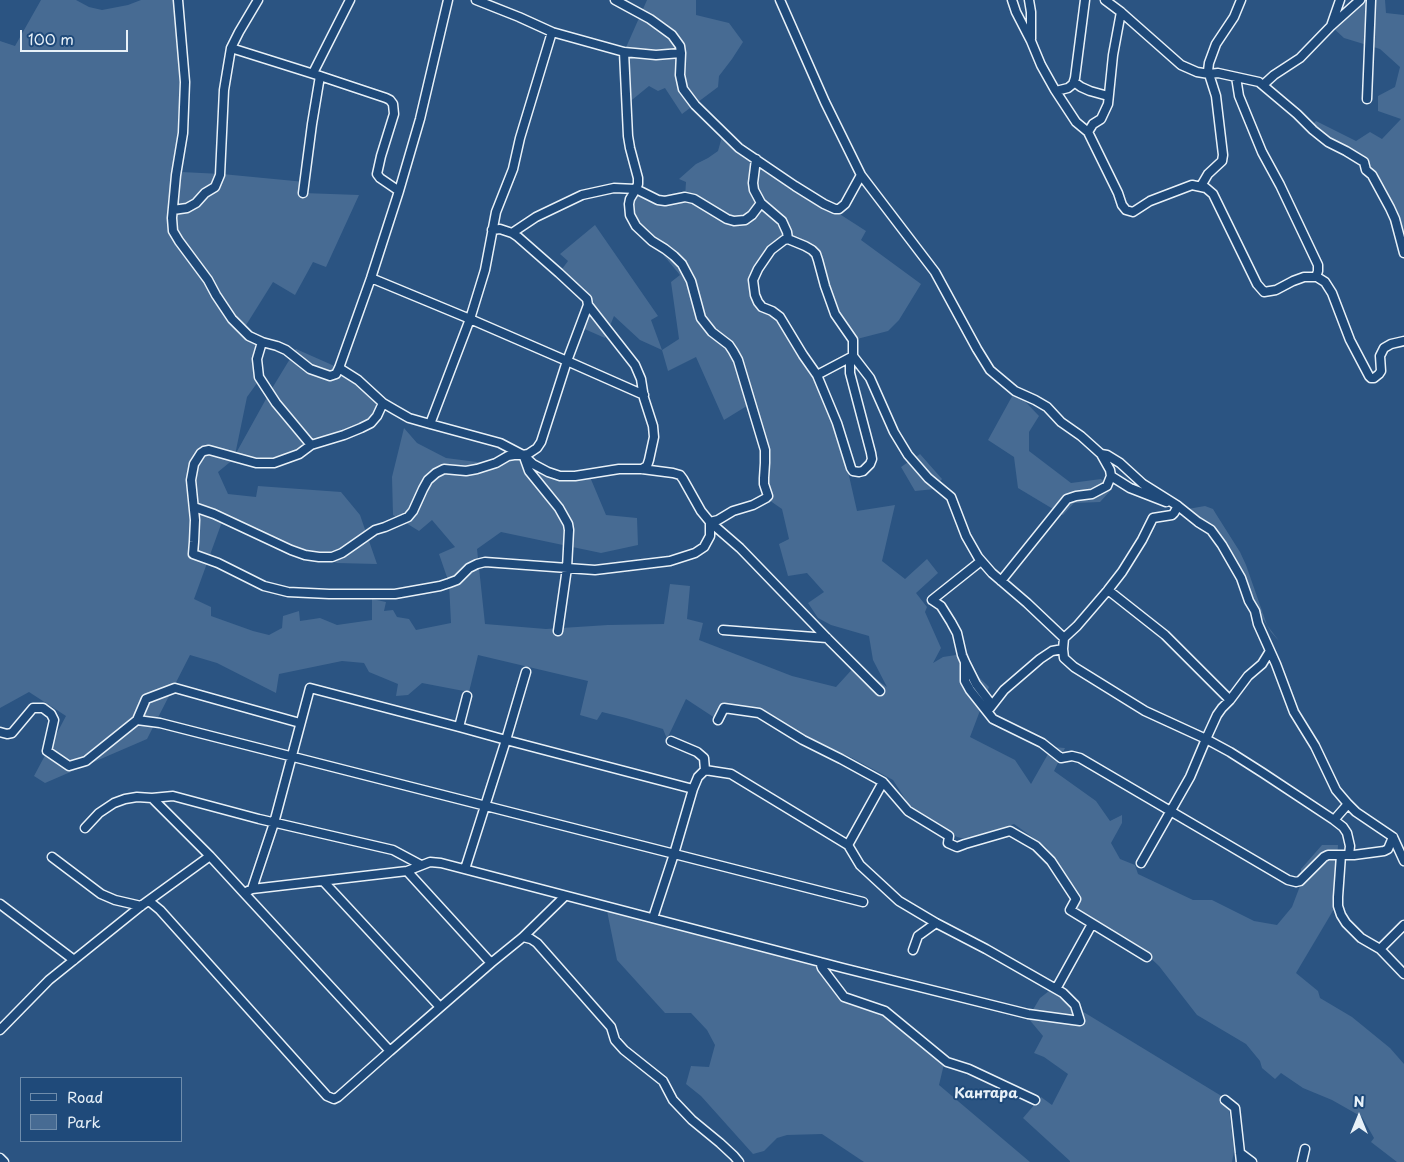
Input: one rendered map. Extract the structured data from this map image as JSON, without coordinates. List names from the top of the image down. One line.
{"districts":["Кантара"],"legend":["Road","Park"],"scale_bar":"100 m","north":"top"}
